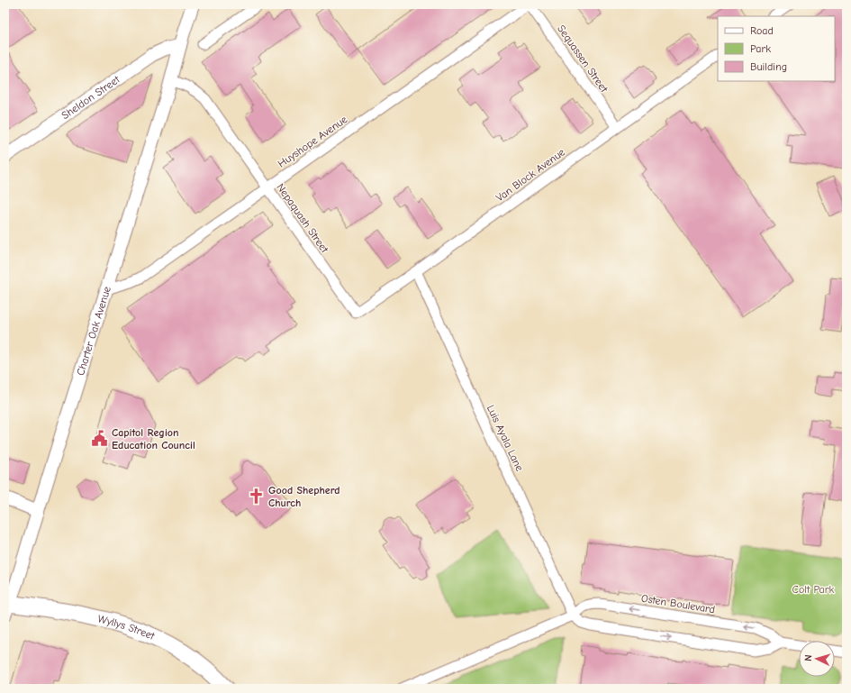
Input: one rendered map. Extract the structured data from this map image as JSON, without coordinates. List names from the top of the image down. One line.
{"streets":{"main road":["Wyllys Street"],"street":["Sequassen Street","Sheldon Street","Huyshope Avenue","Van Block Avenue","Nepaquash Street","Charter Oak Avenue","Luis Ayala Lane","Osten Boulevard"]},"crossings":[["Sequassen Street","Huyshope Avenue"],["Sequassen Street","Van Block Avenue"],["Sheldon Street","Charter Oak Avenue"],["Huyshope Avenue","Nepaquash Street"],["Huyshope Avenue","Charter Oak Avenue"],["Van Block Avenue","Nepaquash Street"],["Van Block Avenue","Luis Ayala Lane"],["Nepaquash Street","Charter Oak Avenue"],["Charter Oak Avenue","Wyllys Street"],["Luis Ayala Lane","Osten Boulevard"]],"parks":["Colt Park"],"places":{"public building":["Capitol Region Education Council"],"church":["Good Shepherd Church"]},"legend":["Road","Park","Building"],"north":"left"}
